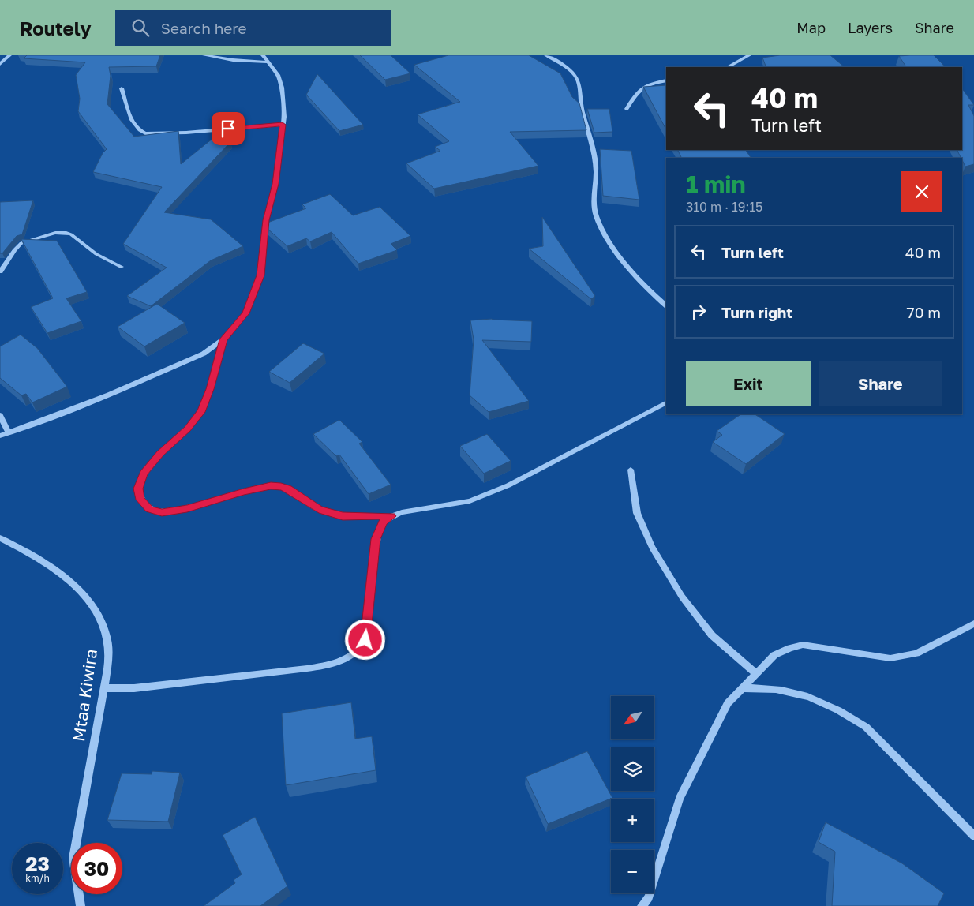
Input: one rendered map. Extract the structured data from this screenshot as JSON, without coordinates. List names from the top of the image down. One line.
{"streets":{"street":["Mtaa Kiwira"]},"north":"bottom left","page":{"header":"Routely","search":"Search here","nav":["Map","Layers","Share"],"turn":["40 m","Turn left"],"heading":["1 min","310 m · 19:15"],"list":[{"name":"Turn left","value":"40 m"},{"name":"Turn right","value":"70 m"}],"buttons":["Exit","Share"],"map_buttons":["+","−"],"speed":"23 km/h","limit":"30"}}
